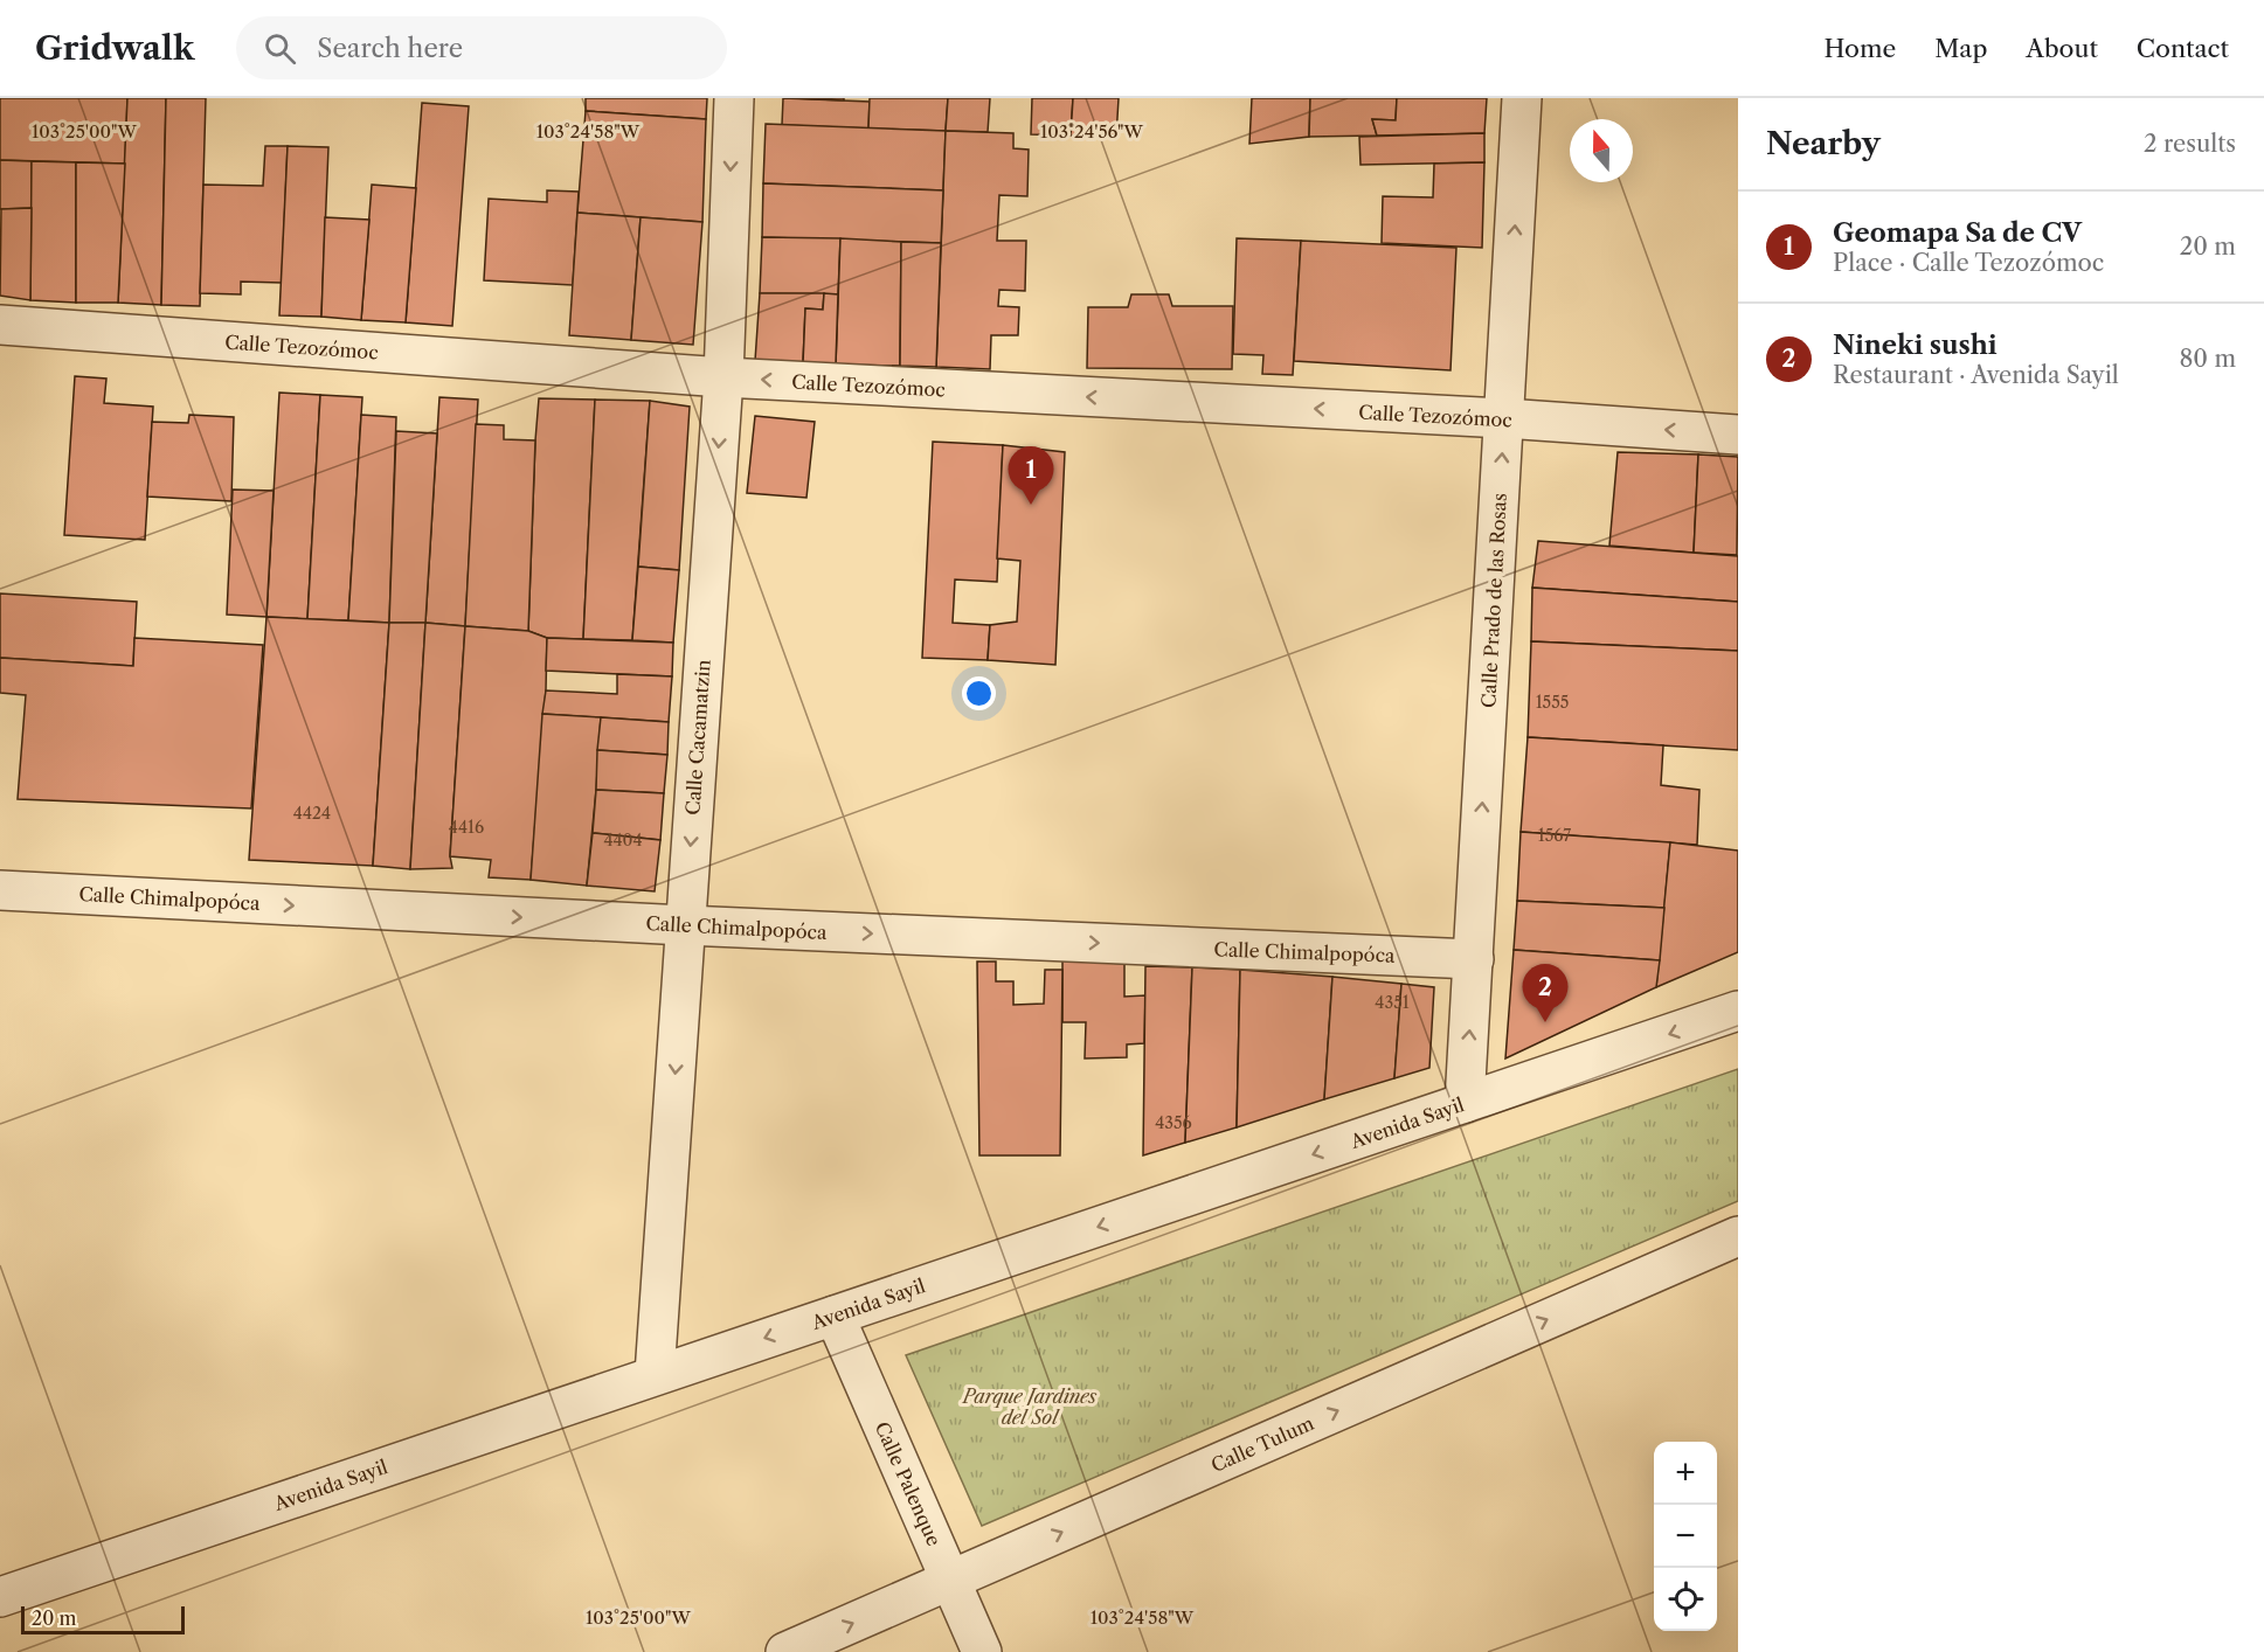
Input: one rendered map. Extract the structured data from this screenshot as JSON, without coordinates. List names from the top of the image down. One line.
{"streets":{"street":["Calle Tezozómoc","Calle Prado de las Rosas","Calle Cacamatzin","Calle Chimalpopóca","Avenida Sayil","Calle Tulum","Calle Palenque"]},"crossings":[["Calle Tezozómoc","Calle Prado de las Rosas"],["Calle Tezozómoc","Calle Cacamatzin"],["Calle Prado de las Rosas","Calle Chimalpopóca"],["Calle Prado de las Rosas","Avenida Sayil"],["Calle Cacamatzin","Calle Chimalpopóca"],["Calle Cacamatzin","Avenida Sayil"],["Avenida Sayil","Calle Palenque"],["Calle Tulum","Calle Palenque"]],"one_way":["Calle Tezozómoc","Calle Prado de las Rosas","Calle Cacamatzin","Calle Chimalpopóca","Avenida Sayil","Calle Tulum"],"parks":["Parque Jardines del Sol"],"house_numbers":["1555","4424","4416","1567","4404","4351","4356"],"scale_bar":"20 m","north":"top","page":{"header":"Gridwalk","search":"Search here","nav":["Home","Map","About","Contact"],"heading":["Nearby","2 results"],"list":[{"mark":"1","name":"Geomapa Sa de CV","note":"Place · Calle Tezozómoc","value":"20 m"},{"mark":"2","name":"Nineki sushi","note":"Restaurant · Avenida Sayil","value":"80 m"}],"pins":["1","2"],"map_buttons":["+","−"],"scale":"20 m"},"coordinates":["103°25'00\"W","103°24'58\"W","103°24'56\"W"]}
